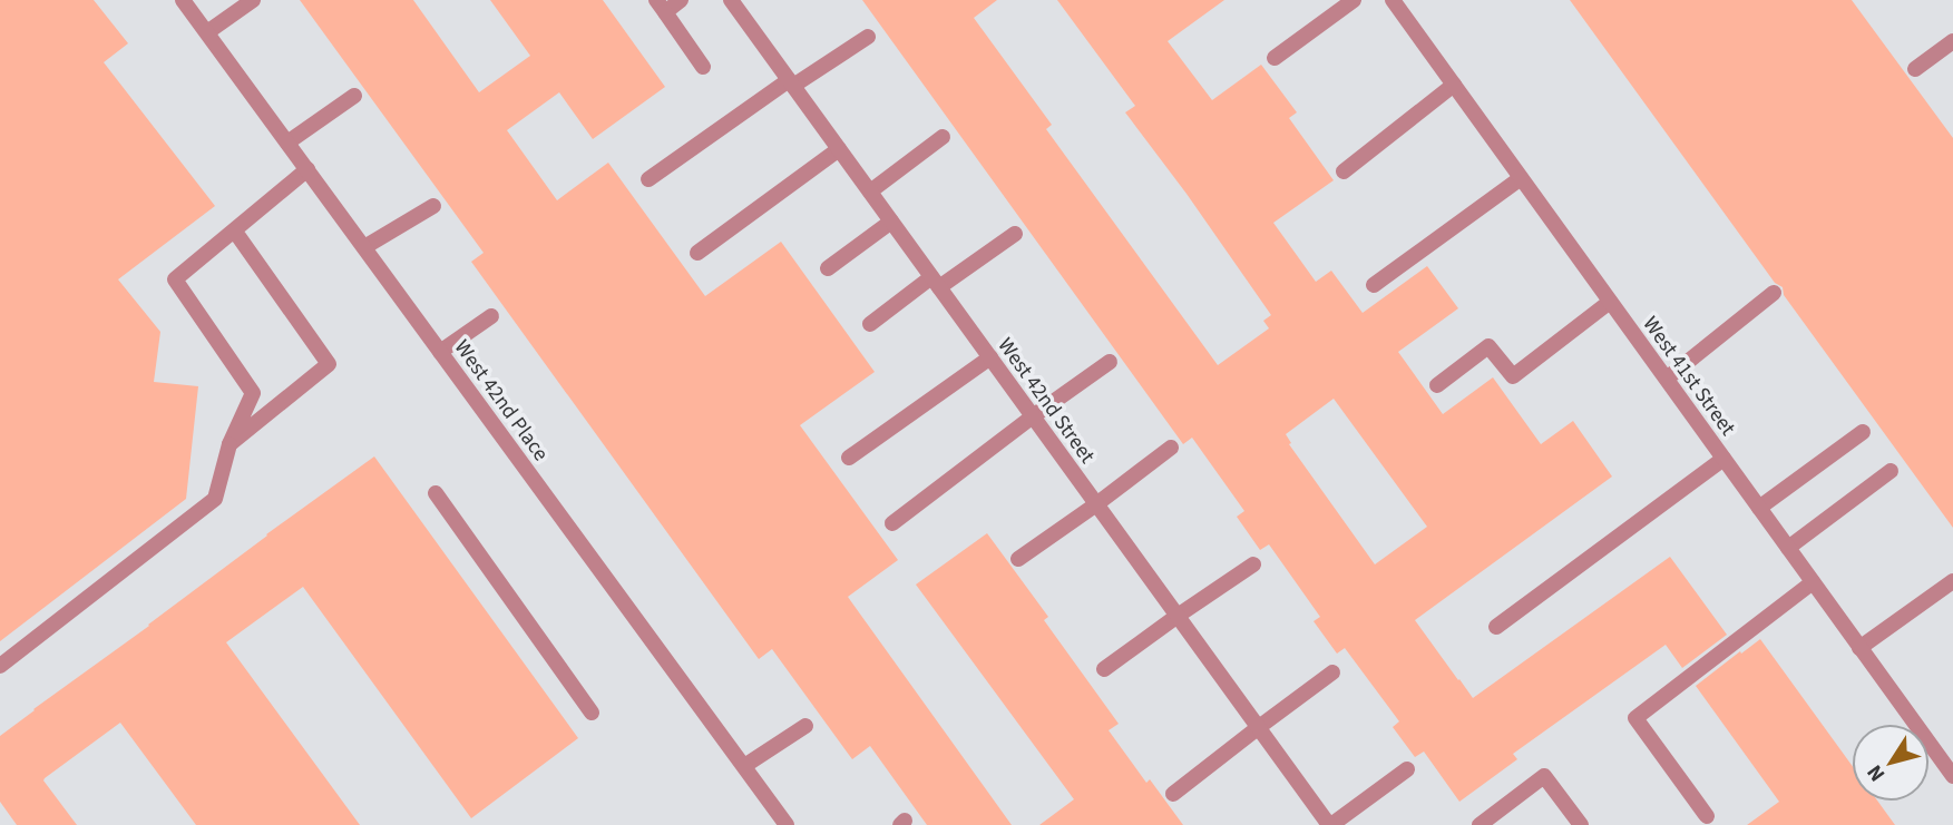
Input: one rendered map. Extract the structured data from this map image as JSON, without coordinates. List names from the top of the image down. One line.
{"streets":{"street":["West 41st Street","West 42nd Place","West 42nd Street"]},"north":"bottom left"}
